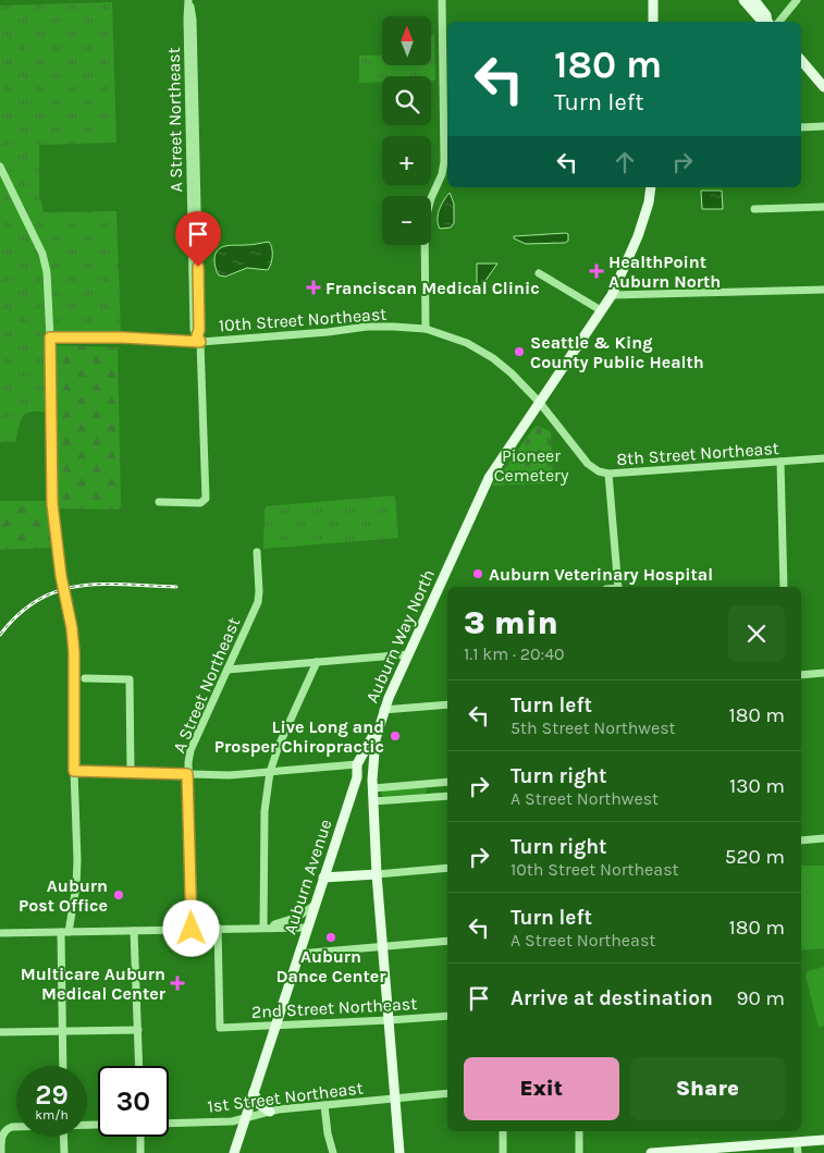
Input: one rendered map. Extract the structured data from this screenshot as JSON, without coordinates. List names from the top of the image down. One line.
{"streets":{"main road":["Auburn Way North","Auburn Avenue"],"street":["A Street Northeast","10th Street Northeast","8th Street Northeast","2nd Street Northeast","1st Street Northeast"]},"crossings":[["A Street Northeast","10th Street Northeast"],["10th Street Northeast","8th Street Northeast"],["10th Street Northeast","Auburn Way North"],["8th Street Northeast","Auburn Way North"],["Auburn Way North","Auburn Avenue"],["Auburn Way North","2nd Street Northeast"],["Auburn Way North","1st Street Northeast"],["Auburn Avenue","2nd Street Northeast"],["Auburn Avenue","1st Street Northeast"]],"parks":["Pioneer Cemetery"],"places":{"health":["HealthPoint Auburn North","Franciscan Medical Clinic","Multicare Auburn Medical Center"],"other":["Seattle & King County Public Health","Auburn Veterinary Hospital","Live Long and Prosper Chiropractic","Auburn Post Office","Auburn Dance Center"]},"north":"top","page":{"map_buttons":["+","−"],"turn":["180 m","Turn left"],"heading":["3 min","1.1 km · 20:40"],"list":[{"name":"Turn left","note":"5th Street Northwest","value":"180 m"},{"name":"Turn right","note":"A Street Northwest","value":"130 m"},{"name":"Turn right","note":"10th Street Northeast","value":"520 m"},{"name":"Turn left","note":"A Street Northeast","value":"180 m"},{"name":"Arrive at destination","value":"90 m"}],"buttons":["Exit","Share"],"speed":"29 km/h","limit":"30"}}
